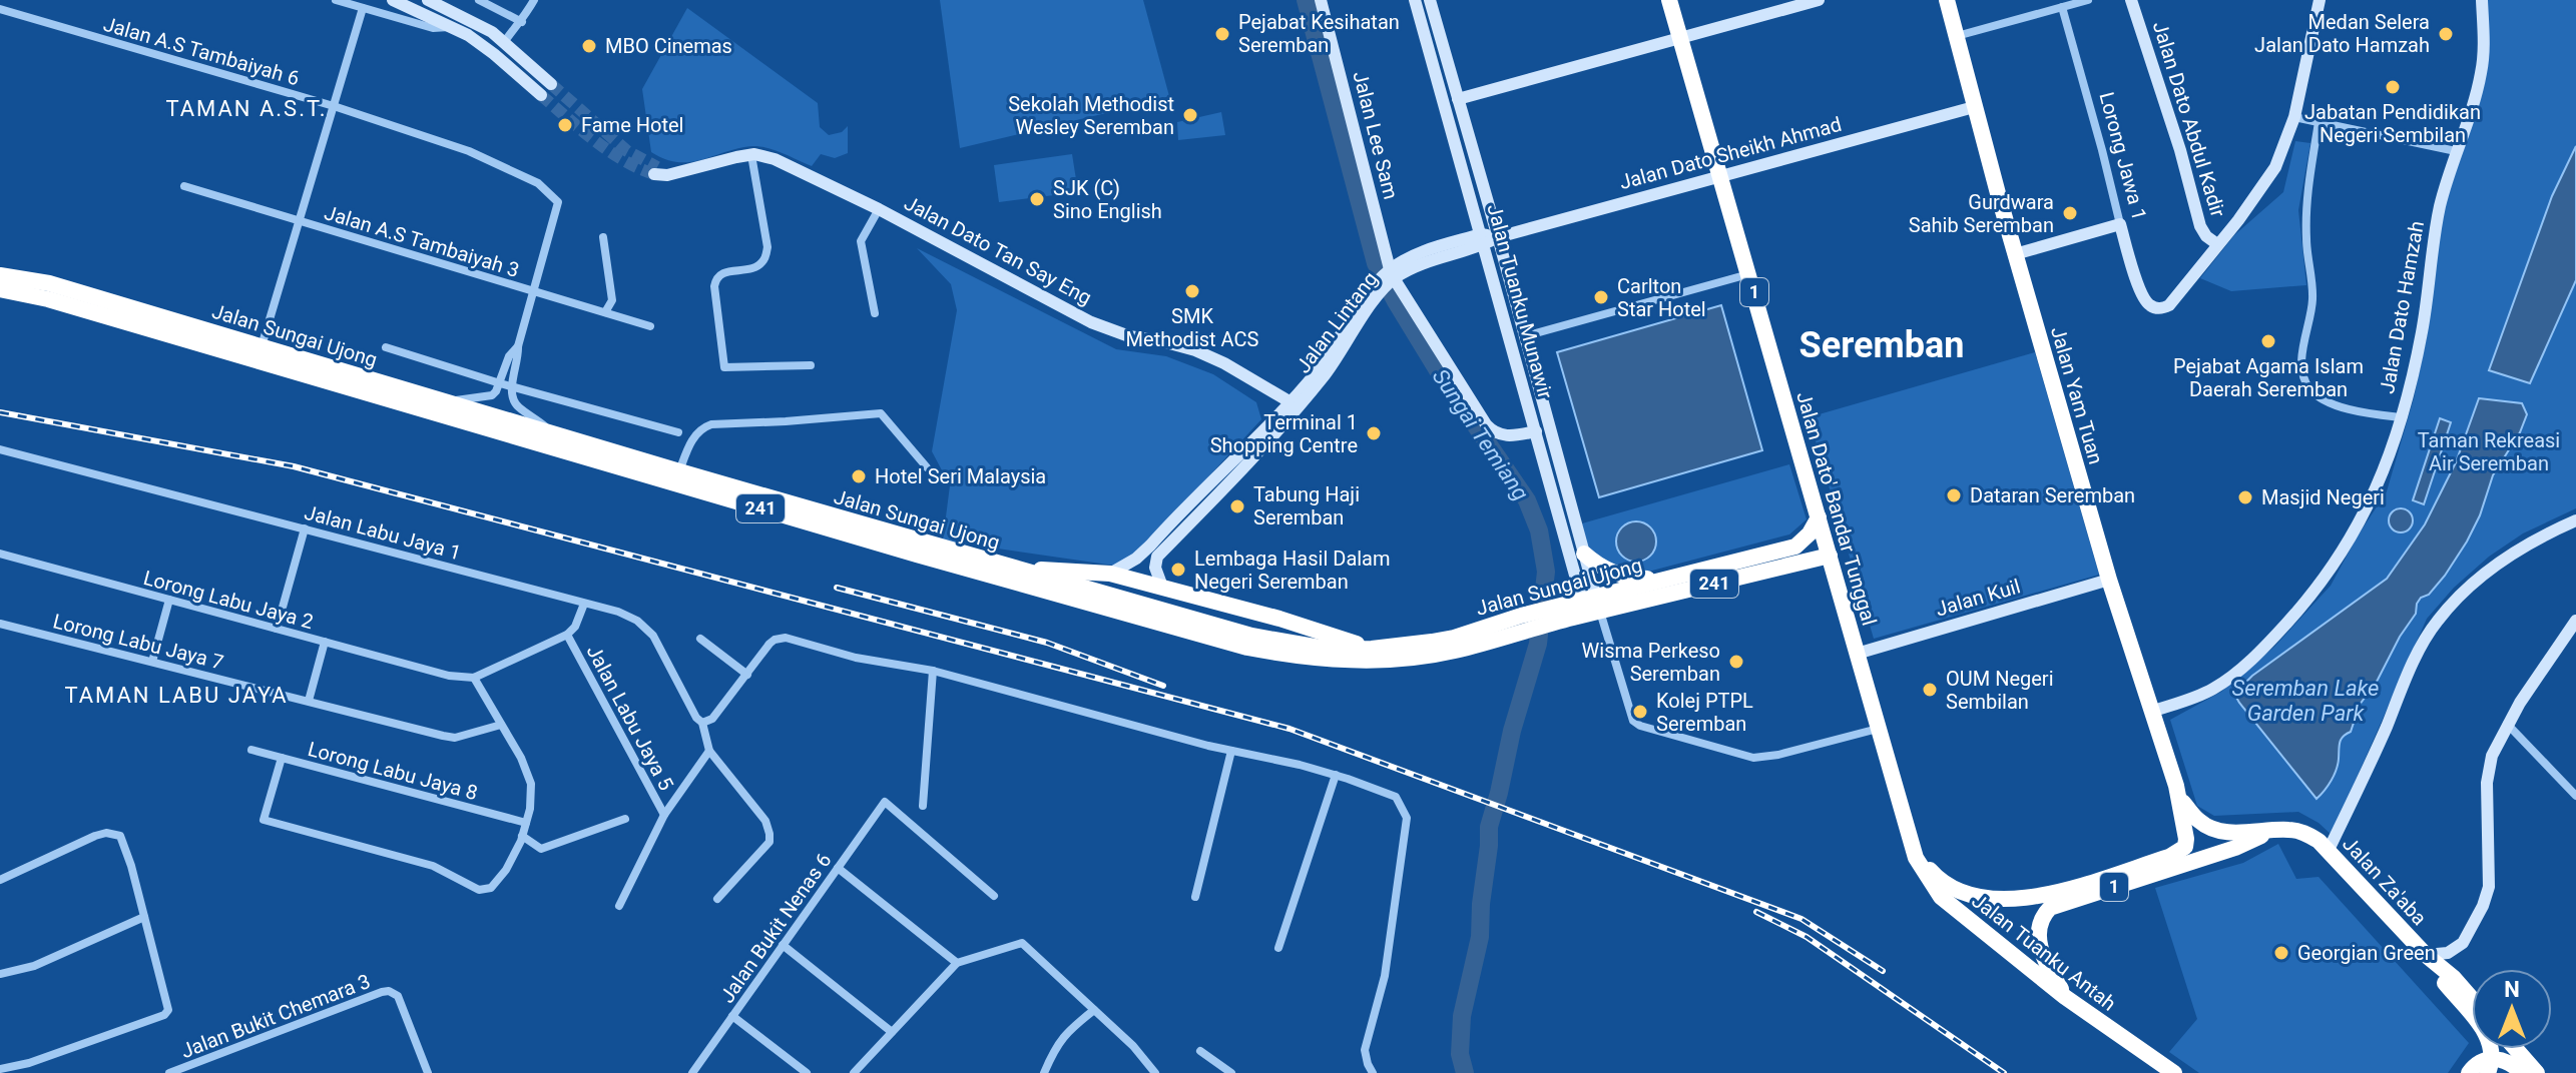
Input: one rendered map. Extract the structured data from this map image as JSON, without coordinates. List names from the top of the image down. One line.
{"streets":{"highway":["1","Jalan Sungai Ujong","Jalan Yam Tuan","241","Jalan Dato' Bandar Tunggal","Jalan Za'aba","Jalan Tuanku Antah"],"street":["Jalan A.S Tambaiyah 6","Jalan Dato Abdul Kadir","Jalan Lee Sam","Jalan Dato Sheikh Ahmad","Lorong Jawa 1","Jalan A.S Tambaiyah 3","Jalan Dato Tan Say Eng","Jalan Tuanku Munawir","Jalan Dato Hamzah","Jalan Lintang","Jalan Labu Jaya 1","Jalan Kuil","Lorong Labu Jaya 2","Lorong Labu Jaya 7","Jalan Labu Jaya 5","Lorong Labu Jaya 8","Jalan Bukit Nenas 6","Jalan Bukit Chemara 3"]},"crossings":[["Jalan A.S Tambaiyah 6","Jalan A.S Tambaiyah 3"],["Jalan Dato Abdul Kadir","Lorong Jawa 1"],["Jalan Lee Sam","Jalan Tuanku Munawir"],["Jalan Lee Sam","Jalan Lintang"],["Jalan Dato Sheikh Ahmad","Jalan Tuanku Munawir"],["Jalan Dato Sheikh Ahmad","Jalan Lintang"],["Jalan Dato Sheikh Ahmad","Jalan Yam Tuan"],["Jalan Dato Sheikh Ahmad","Jalan Dato' Bandar Tunggal"],["Jalan Dato Tan Say Eng","Jalan Lintang"],["1","Jalan Yam Tuan"],["1","Jalan Dato' Bandar Tunggal"],["1","Jalan Za'aba"],["1","Jalan Tuanku Antah"],["Jalan Tuanku Munawir","Jalan Lintang"],["Jalan Tuanku Munawir","Jalan Sungai Ujong"],["Jalan Dato Hamzah","Jalan Yam Tuan"],["Jalan Sungai Ujong","Jalan Dato' Bandar Tunggal"],["Jalan Yam Tuan","Jalan Kuil"],["Jalan Yam Tuan","Jalan Za'aba"],["Jalan Dato' Bandar Tunggal","Jalan Kuil"],["Jalan Dato' Bandar Tunggal","Jalan Tuanku Antah"]],"districts":["TAMAN A.S.T.","Seremban","TAMAN LABU JAYA"],"water":["Sungai Temiang","Seremban Lake Garden Park"],"parks":["Taman Rekreasi Air Seremban"],"places":["Pejabat Kesihatan Seremban","Medan Selera Jalan Dato Hamzah","MBO Cinemas","Jabatan Pendidikan Negeri Sembilan","Sekolah Methodist Wesley Seremban","Fame Hotel","SJK (C) Sino English","Gurdwara Sahib Seremban","SMK Methodist ACS","Carlton Star Hotel","Pejabat Agama Islam Daerah Seremban","Terminal 1 Shopping Centre","Hotel Seri Malaysia","Dataran Seremban","Masjid Negeri","Tabung Haji Seremban","Lembaga Hasil Dalam Negeri Seremban","Wisma Perkeso Seremban","OUM Negeri Sembilan","Kolej PTPL Seremban","Georgian Green"],"north":"top"}
